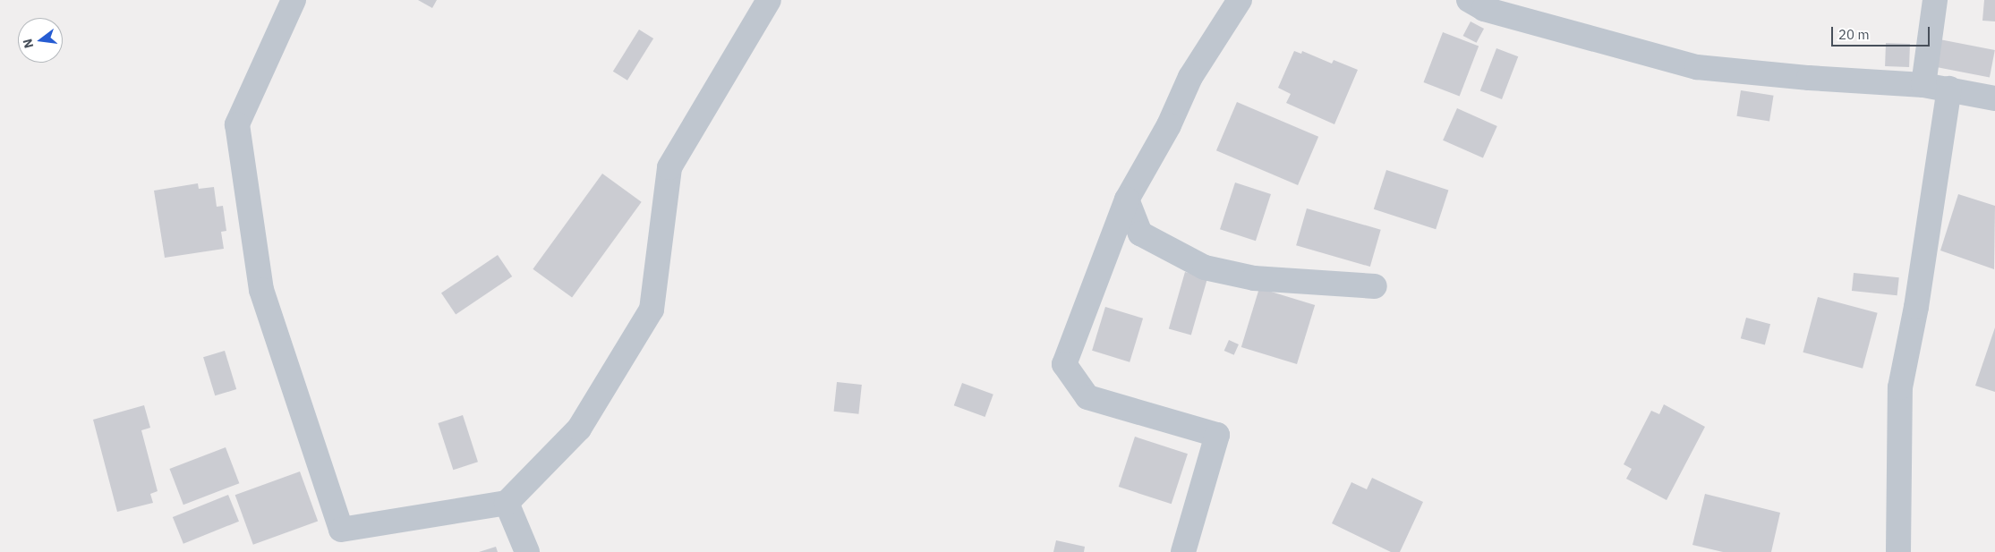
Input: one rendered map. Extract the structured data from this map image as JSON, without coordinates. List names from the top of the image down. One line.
{"scale_bar":"20 m","north":"left"}
